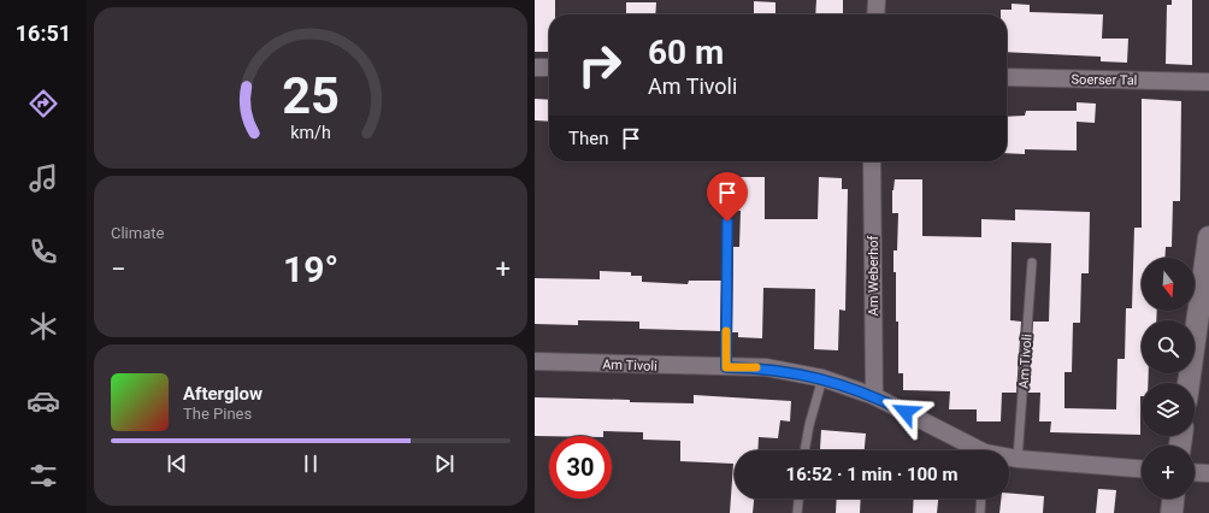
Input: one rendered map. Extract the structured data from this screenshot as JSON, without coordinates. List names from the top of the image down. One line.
{"streets":{"street":["Soerser Tal","Am Weberhof","Am Tivoli"]},"crossings":[["Am Weberhof","Am Tivoli"]],"north":"bottom","page":{"tabs":"16:51","turn":["60 m","Am Tivoli"],"then":"Then","tile":"Climate","heat":["−","19°","+"],"map_buttons":"+","song":["Afterglow","The Pines"],"limit":"30","trip":"16:52 · 1 min · 100 m","gauge":["25","km/h"]}}
